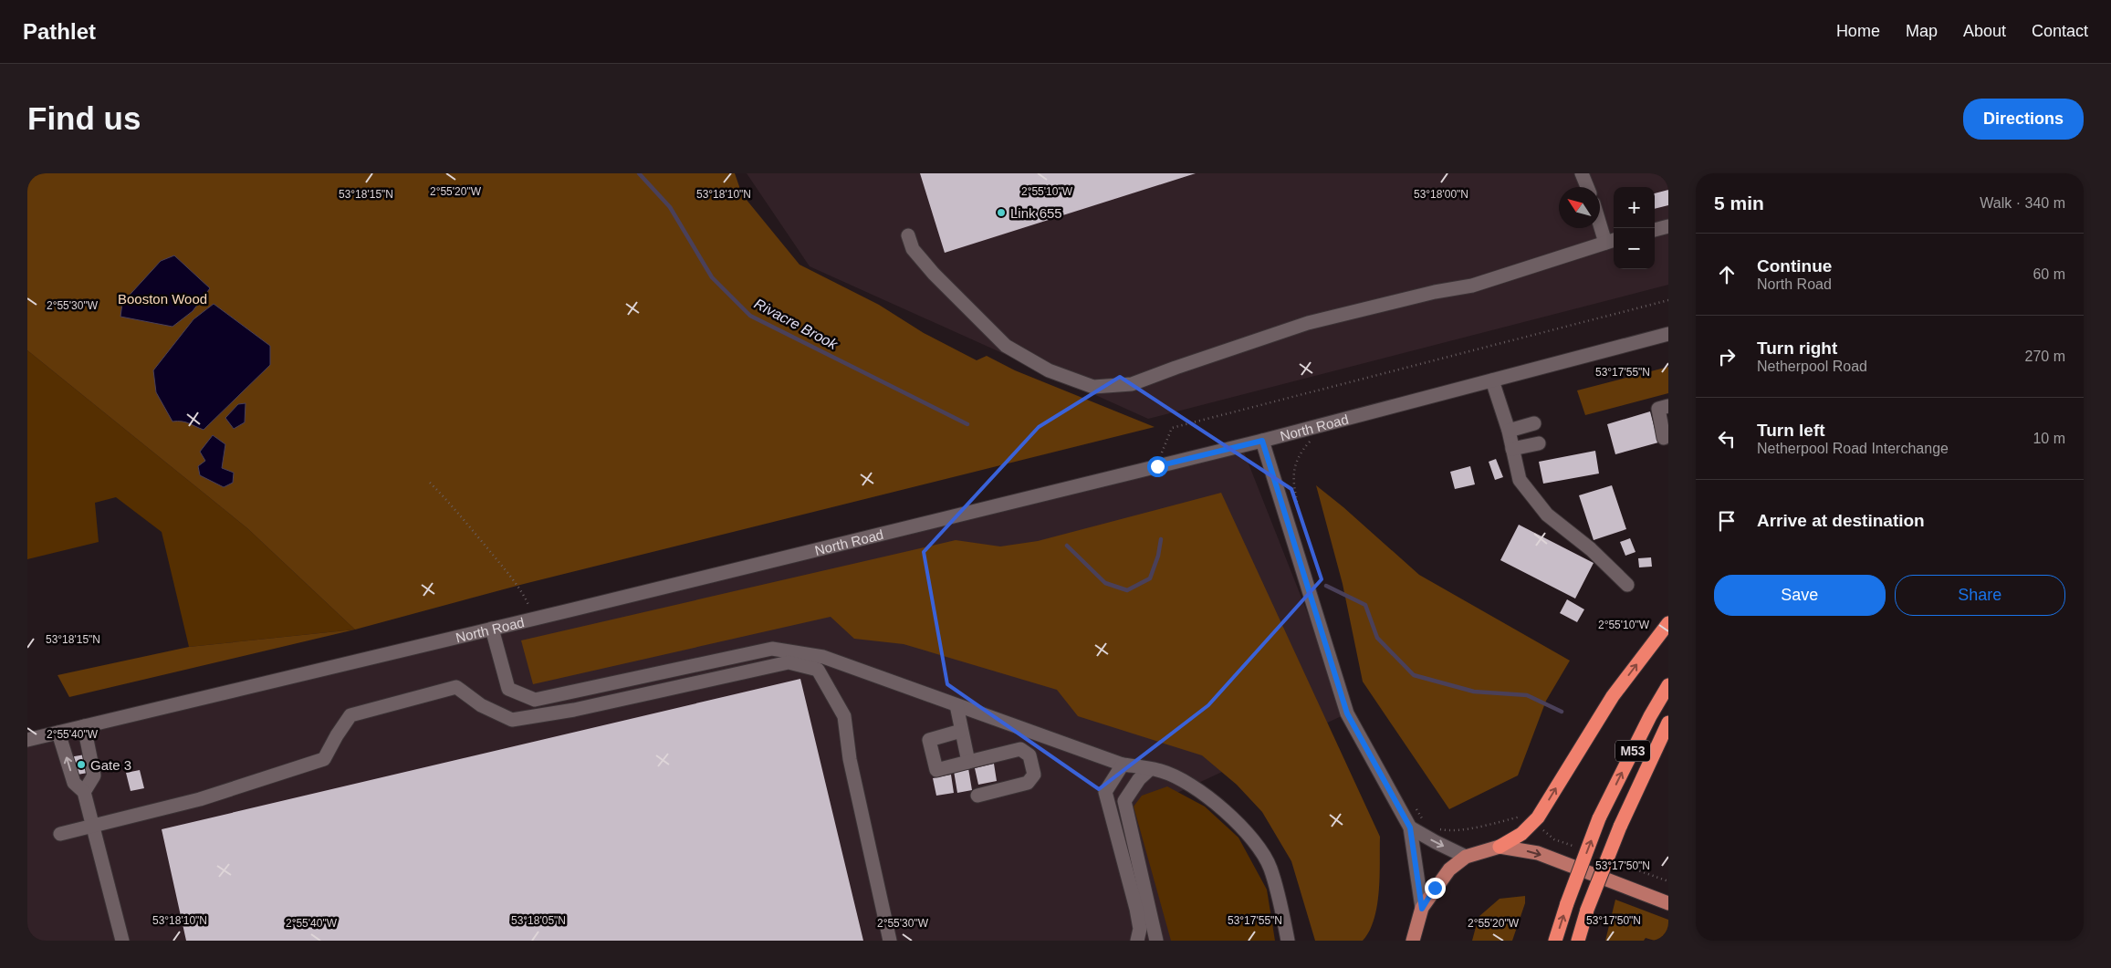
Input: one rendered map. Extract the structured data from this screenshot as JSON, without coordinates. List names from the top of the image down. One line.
{"streets":{"highway":["M53"],"street":["North Road"]},"water":["Rivacre Brook"],"parks":["Booston Wood"],"places":["Link 655","Gate 3"],"north":"top left","page":{"header":"Pathlet","nav":["Home","Map","About","Contact"],"buttons":["Directions",["Save","Share"]],"title":"Find us","heading":["5 min","Walk · 340 m"],"map_buttons":["+","−"],"list":[["Continue","North Road","60 m"],["Turn right","Netherpool Road","270 m"],["Turn left","Netherpool Road Interchange","10 m"],"Arrive at destination"]},"coordinates":["2°55'20\"W","2°55'10\"W","53°18'00\"N","53°18'15\"N","53°18'10\"N","2°55'30\"W","53°17'55\"N","2°55'40\"W","53°17'50\"N","53°18'05\"N"]}
